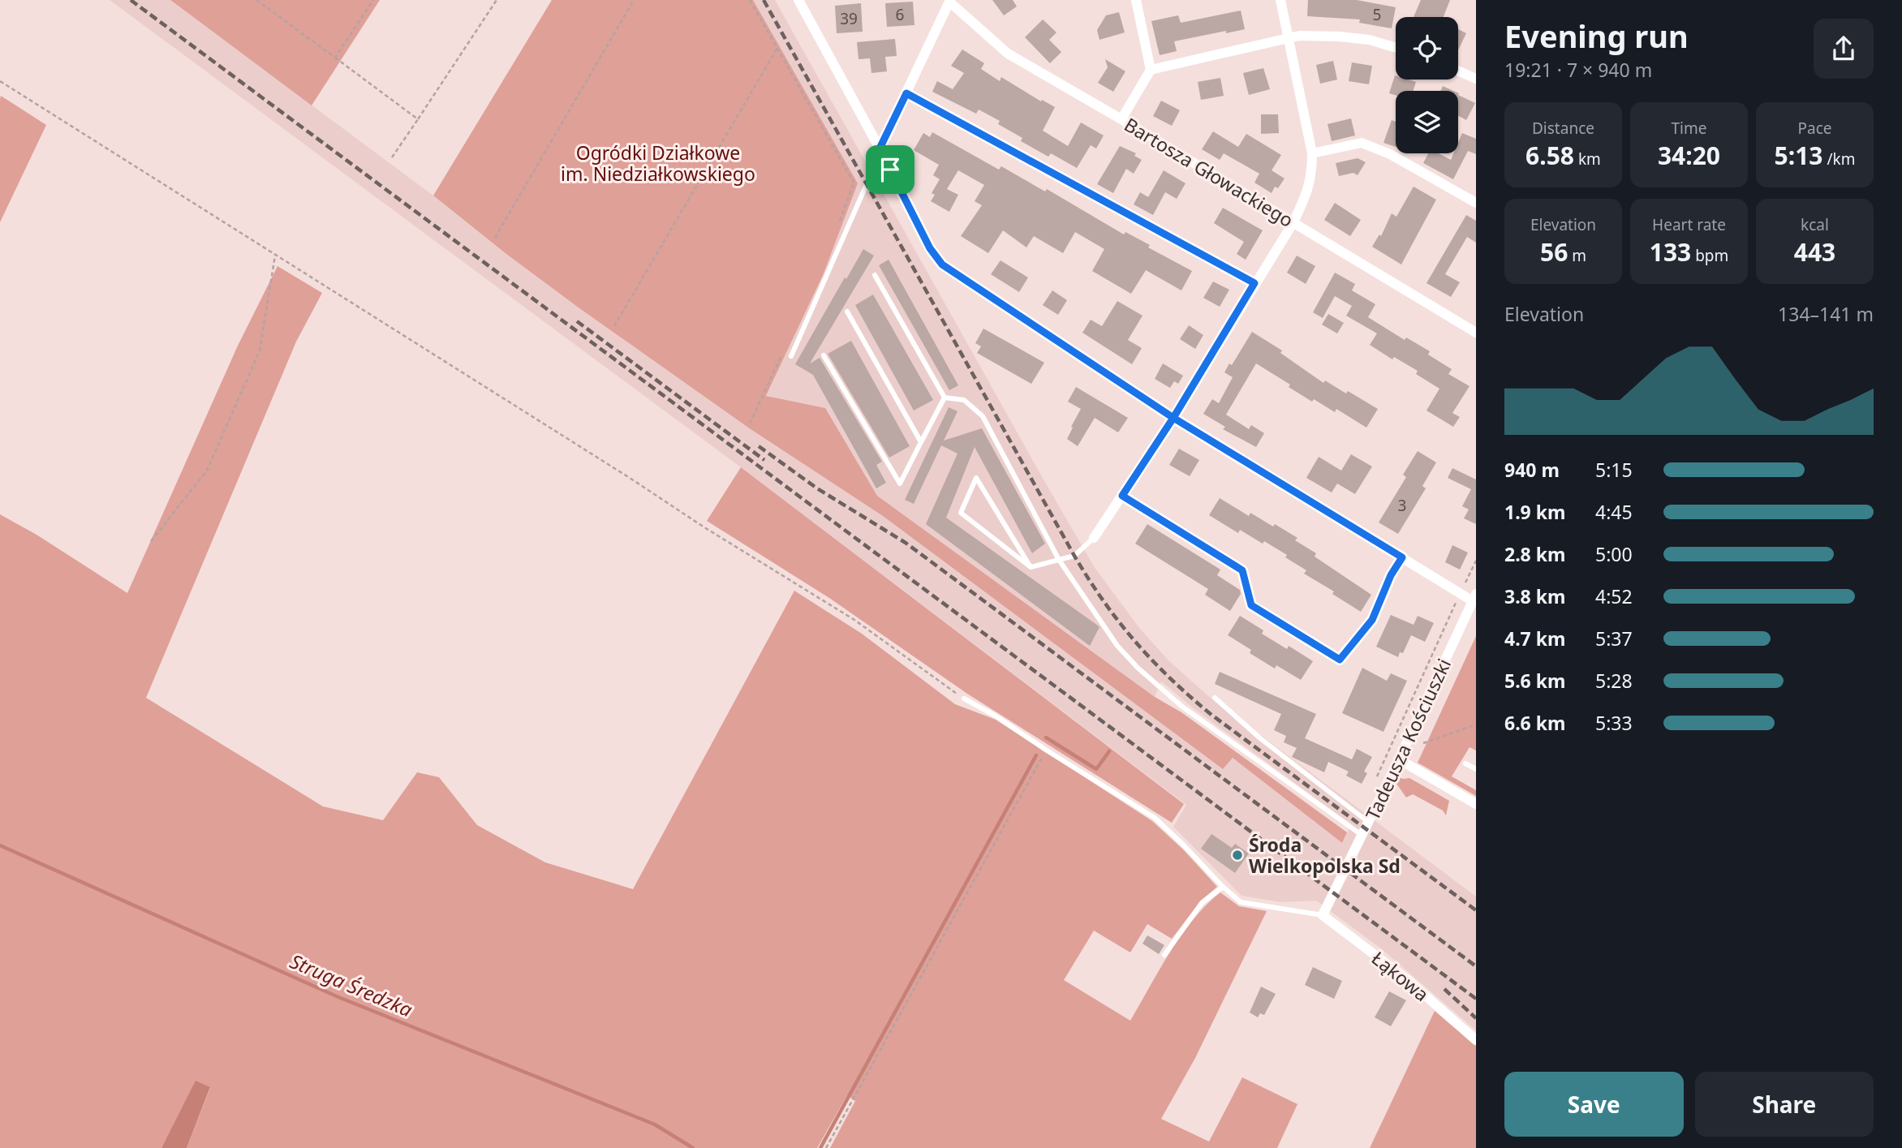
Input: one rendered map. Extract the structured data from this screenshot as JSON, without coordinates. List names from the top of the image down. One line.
{"streets":{"street":["Bartosza Głowackiego","Tadeusza Kościuszki","Łąkowa"]},"crossings":[["Tadeusza Kościuszki","Łąkowa"]],"water":["Struga Średzka"],"parks":["Ogródki Działkowe im. Niedziałkowskiego"],"places":["Środa Wielkopolska Sd"],"house_numbers":["6","5","39","3"],"page":{"heading":["Evening run","19:21 · 7 × 940 m"],"stats":[["Distance","6.58 km"],["Time","34:20"],["Pace","5:13 /km"],["Elevation","56 m"],["Heart rate","133 bpm"],["kcal","443"]],"chart":["Elevation","134–141 m"],"list":[{"name":"940 m","note":"5:15"},{"name":"1.9 km","note":"4:45"},{"name":"2.8 km","note":"5:00"},{"name":"3.8 km","note":"4:52"},{"name":"4.7 km","note":"5:37"},{"name":"5.6 km","note":"5:28"},{"name":"6.6 km","note":"5:33"}],"buttons":["Save","Share"]}}
